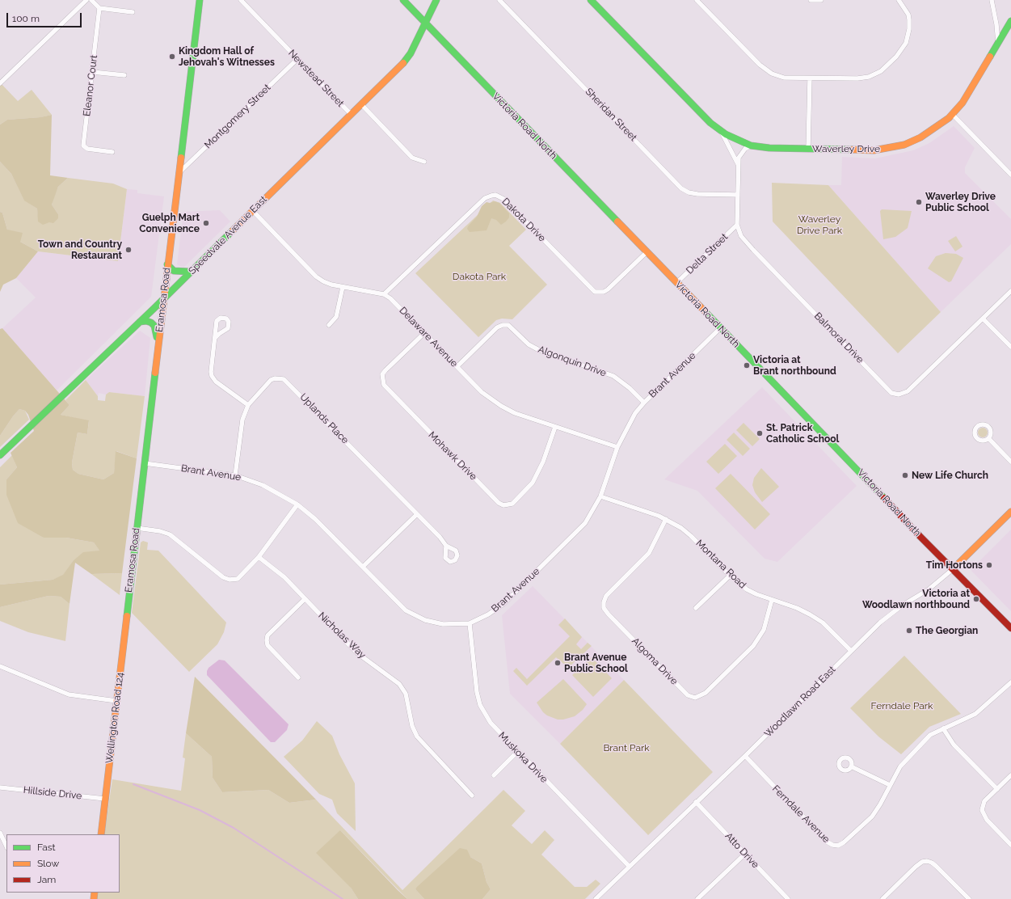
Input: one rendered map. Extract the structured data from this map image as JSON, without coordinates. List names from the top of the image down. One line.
{"streets":{"main road":["Victoria Road North","Waverley Drive","Speedvale Avenue East","Eramosa Road","Woodlawn Road East","Wellington Road 124"],"street":["Newstead Street","Eleanor Court","Sheridan Street","Montgomery Street","Dakota Drive","Delta Street","Delaware Avenue","Balmoral Drive","Algonquin Drive","Brant Avenue","Uplands Place","Mohawk Drive","Montana Road","Nicholas Way","Algoma Drive","Muskoka Drive","Hillside Drive","Ferndale Avenue","Atto Drive"]},"crossings":[["Newstead Street","Montgomery Street"],["Newstead Street","Speedvale Avenue East"],["Sheridan Street","Balmoral Drive"],["Montgomery Street","Eramosa Road"],["Victoria Road North","Dakota Drive"],["Victoria Road North","Speedvale Avenue East"],["Victoria Road North","Delta Street"],["Victoria Road North","Brant Avenue"],["Victoria Road North","Woodlawn Road East"],["Waverley Drive","Balmoral Drive"],["Dakota Drive","Delaware Avenue"],["Speedvale Avenue East","Eramosa Road"],["Speedvale Avenue East","Delaware Avenue"],["Delta Street","Balmoral Drive"],["Eramosa Road","Brant Avenue"],["Eramosa Road","Wellington Road 124"],["Delaware Avenue","Algonquin Drive"],["Delaware Avenue","Brant Avenue"],["Delaware Avenue","Mohawk Drive"],["Algonquin Drive","Brant Avenue"],["Brant Avenue","Uplands Place"],["Brant Avenue","Montana Road"],["Brant Avenue","Muskoka Drive"],["Montana Road","Algoma Drive"],["Montana Road","Woodlawn Road East"],["Woodlawn Road East","Muskoka Drive"],["Woodlawn Road East","Ferndale Avenue"],["Woodlawn Road East","Atto Drive"],["Wellington Road 124","Hillside Drive"]],"parks":["Waverley Drive Park","Dakota Park","Ferndale Park","Brant Park"],"places":["Kingdom Hall of Jehovah's Witnesses","Waverley Drive Public School","Guelph Mart Convenience","Town and Country Restaurant","Victoria at Brant northbound","St. Patrick Catholic School","New Life Church","Tim Hortons","Victoria at Woodlawn northbound","The Georgian","Brant Avenue Public School"],"legend":["Fast","Slow","Jam"],"scale_bar":"100 m"}
